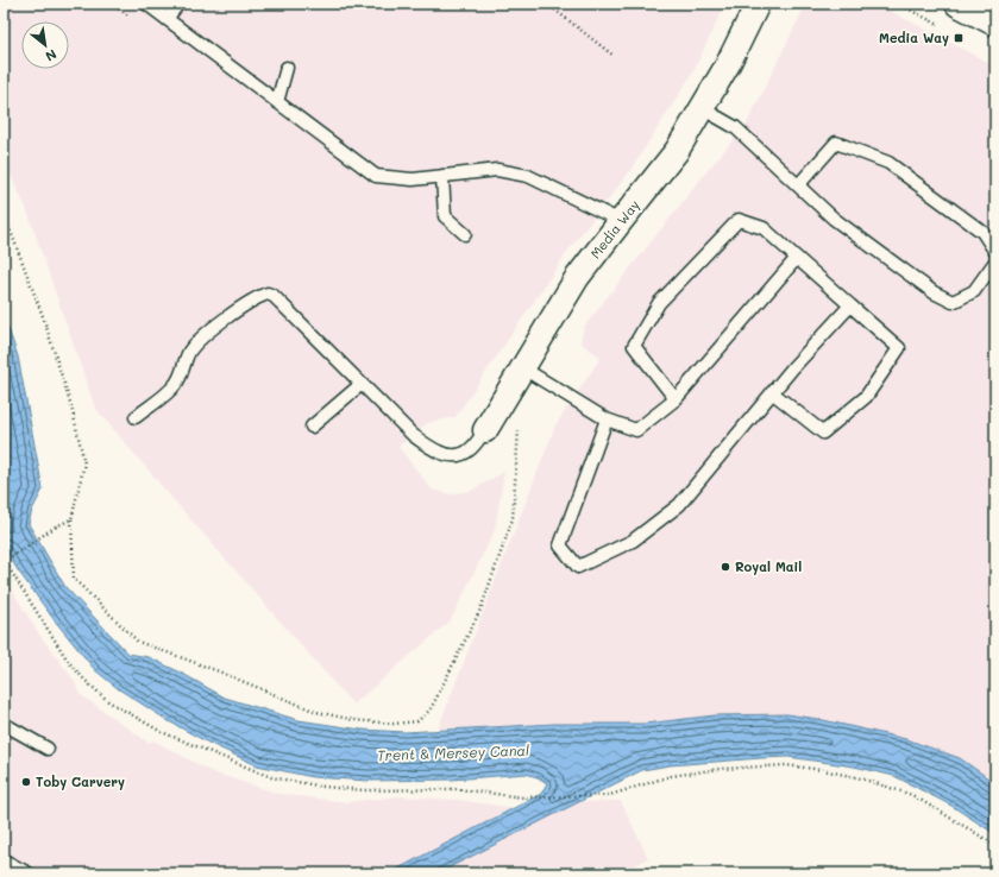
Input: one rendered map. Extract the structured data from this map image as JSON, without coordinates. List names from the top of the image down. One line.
{"streets":{"street":["Media Way"]},"water":["Trent & Mersey Canal"],"places":{"transit":["Media Way"],"other":["Royal Mail","Toby Carvery"]},"north":"bottom right"}
